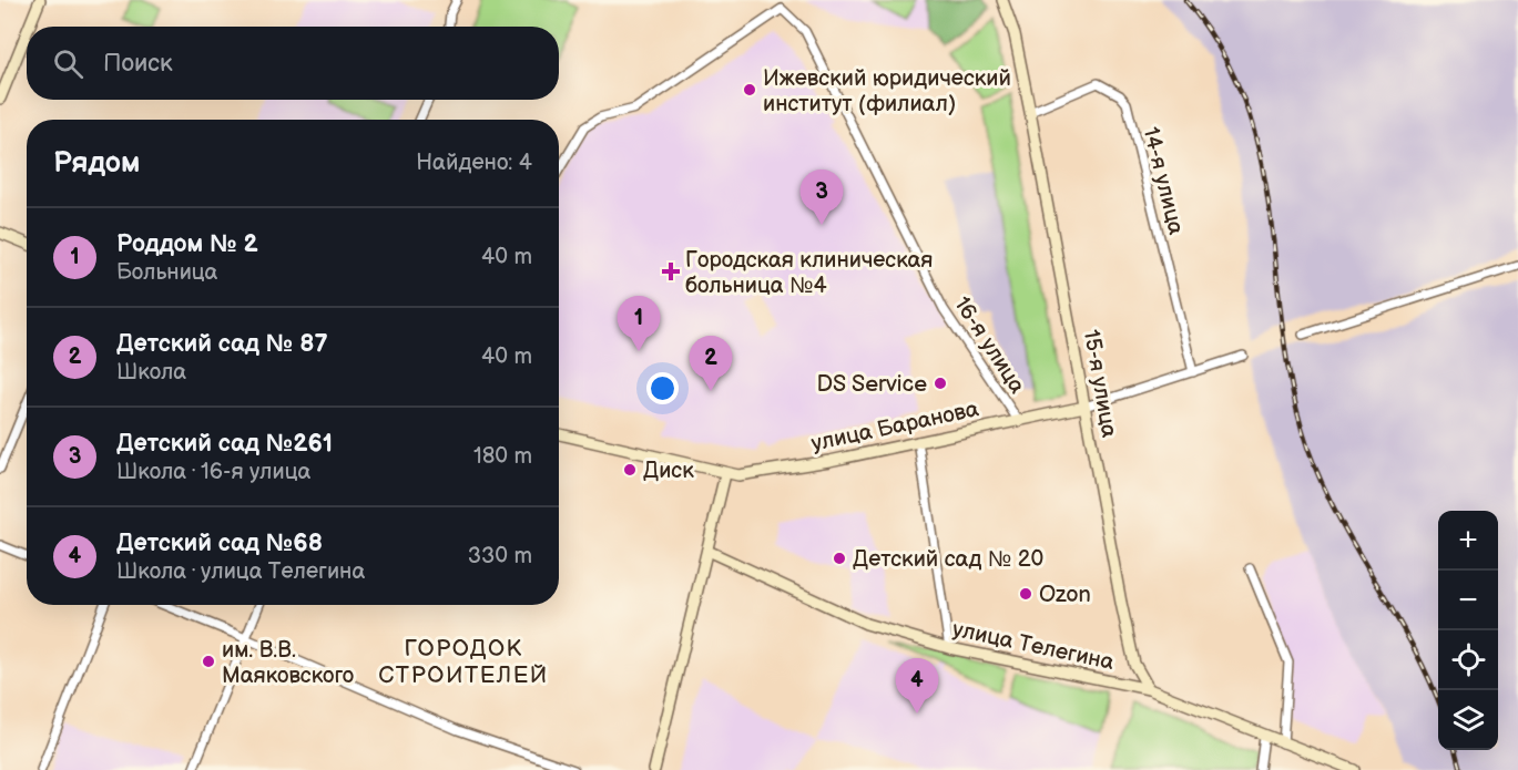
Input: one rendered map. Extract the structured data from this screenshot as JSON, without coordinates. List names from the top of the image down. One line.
{"streets":{"street":["14-я улица","16-я улица","15-я улица","улица Баранова","улица Телегина"]},"crossings":[["14-я улица","15-я улица"],["14-я улица","улица Баранова"],["16-я улица","улица Баранова"],["15-я улица","улица Баранова"],["15-я улица","улица Телегина"]],"districts":["ГОРОДОК СТРОИТЕЛЕЙ"],"places":{"other":["Ижевский юридический институт (филиал)","DS Service","Диск","Детский сад № 20","Ozon","им. В.В. Маяковского"],"health":["Городская клиническая больница №4"]},"page":{"search":"Поиск","heading":["Рядом","Найдено: 4"],"pins":["3","1","2","4"],"list":[{"mark":"1","name":"Роддом № 2","note":"Больница","value":"40 m"},{"mark":"2","name":"Детский сад № 87","note":"Школа","value":"40 m"},{"mark":"3","name":"Детский сад №261","note":"Школа · 16-я улица","value":"180 m"},{"mark":"4","name":"Детский сад №68","note":"Школа · улица Телегина","value":"330 m"}],"map_buttons":["+","−"]}}
